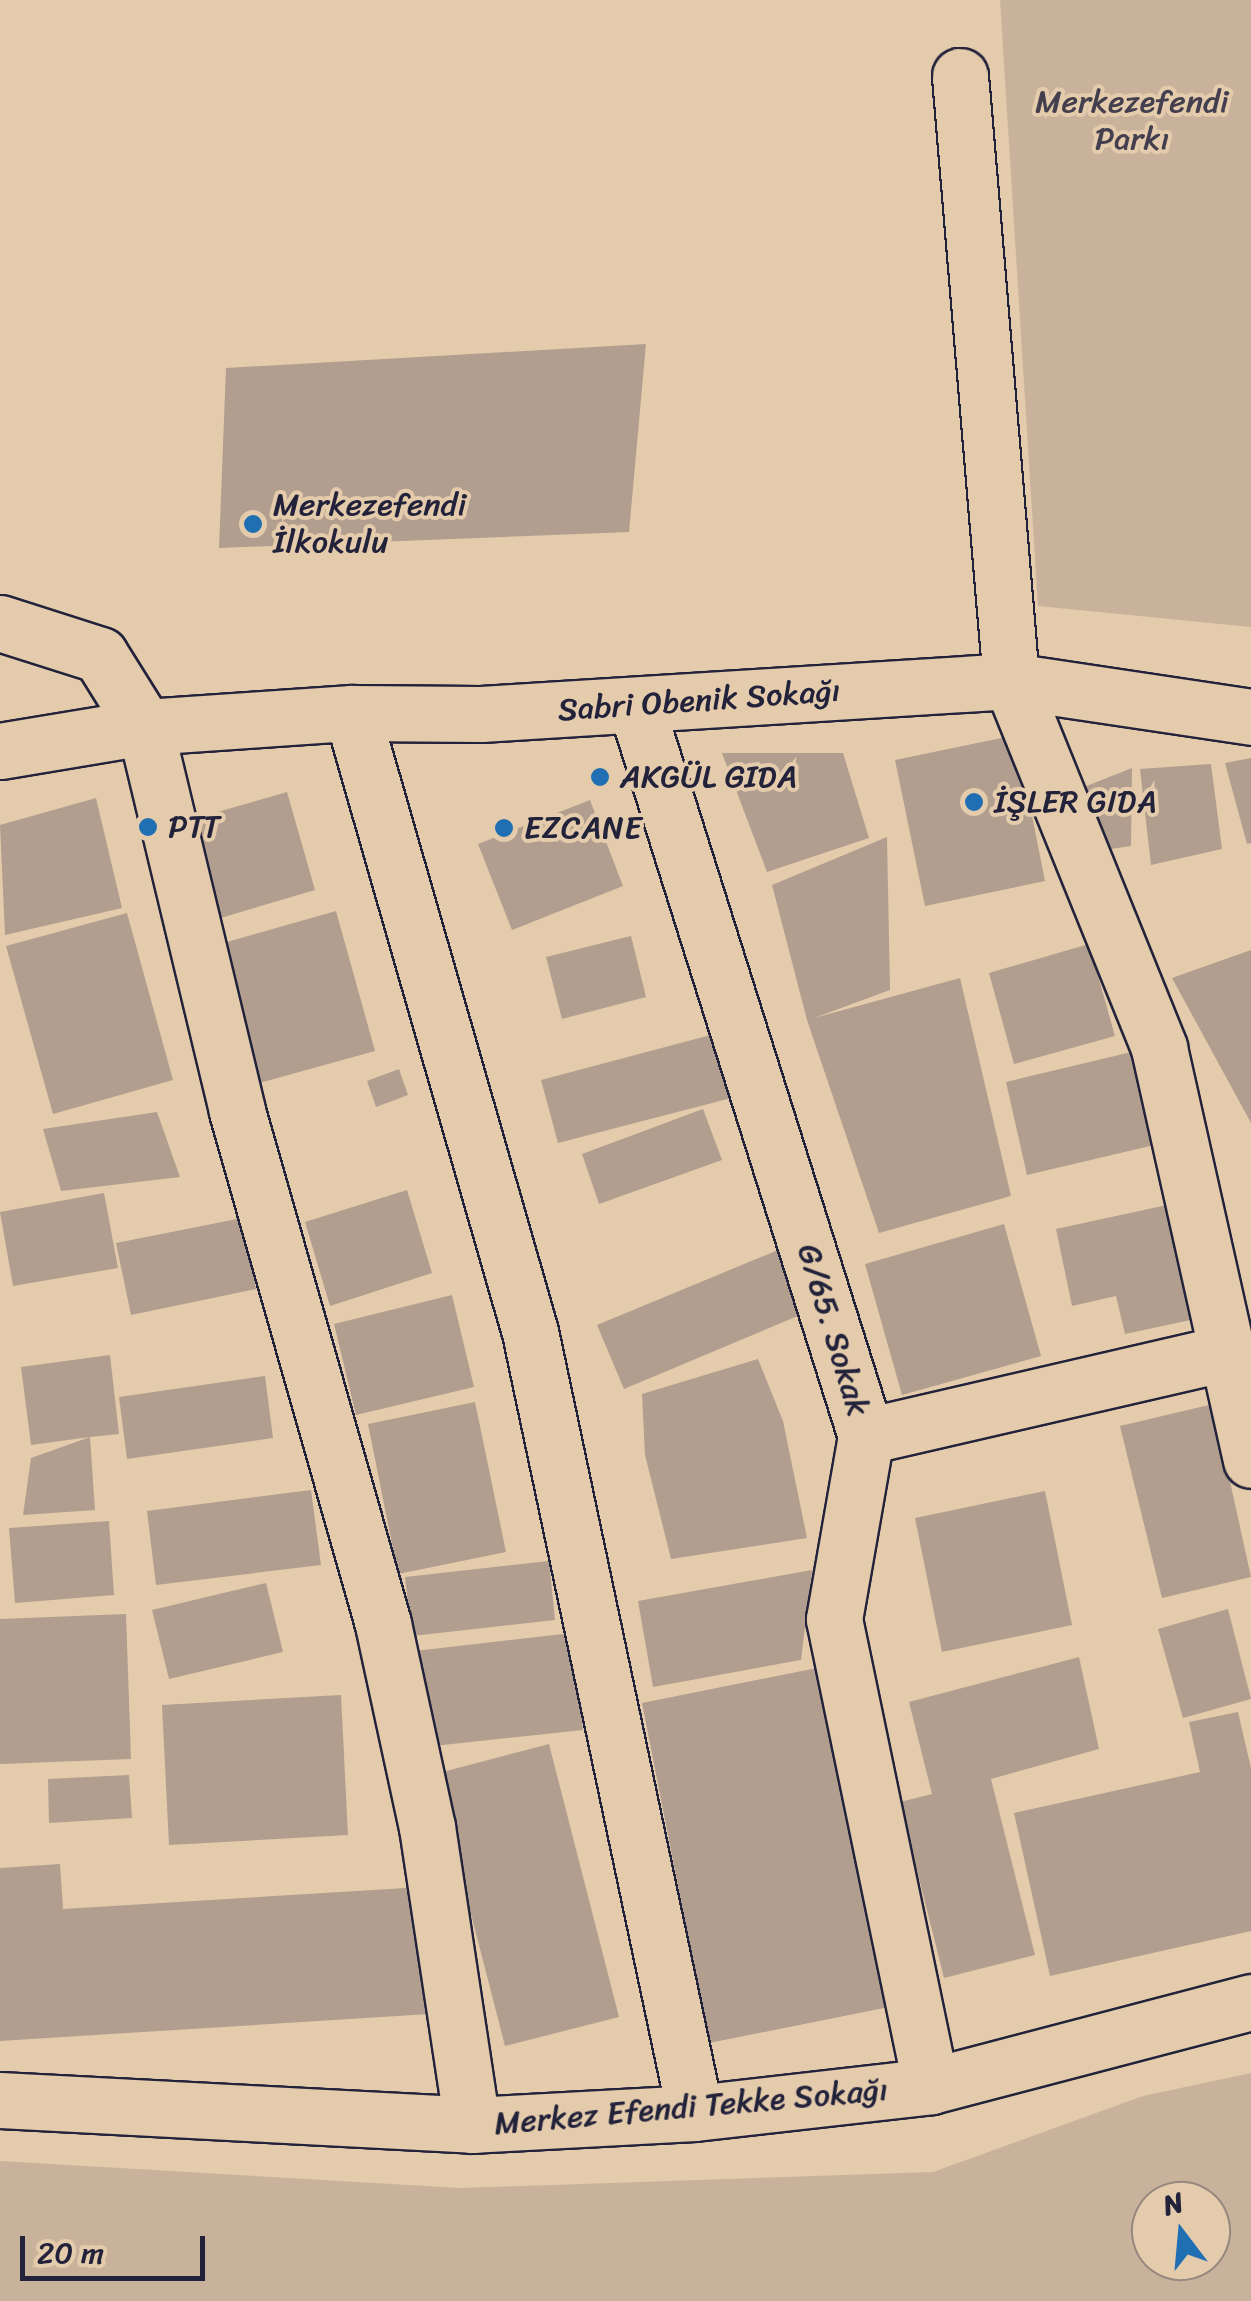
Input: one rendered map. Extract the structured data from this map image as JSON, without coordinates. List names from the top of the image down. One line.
{"streets":{"street":["Sabri Obenik Sokağı","G/65. Sokak","Merkez Efendi Tekke Sokağı"]},"crossings":[["Sabri Obenik Sokağı","G/65. Sokak"],["G/65. Sokak","Merkez Efendi Tekke Sokağı"]],"parks":["Merkezefendi Parkı"],"places":["Merkezefendi İlkokulu","AKGÜL GIDA","İŞLER GIDA","PTT","EZCANE"],"scale_bar":"20 m","north":"top"}
